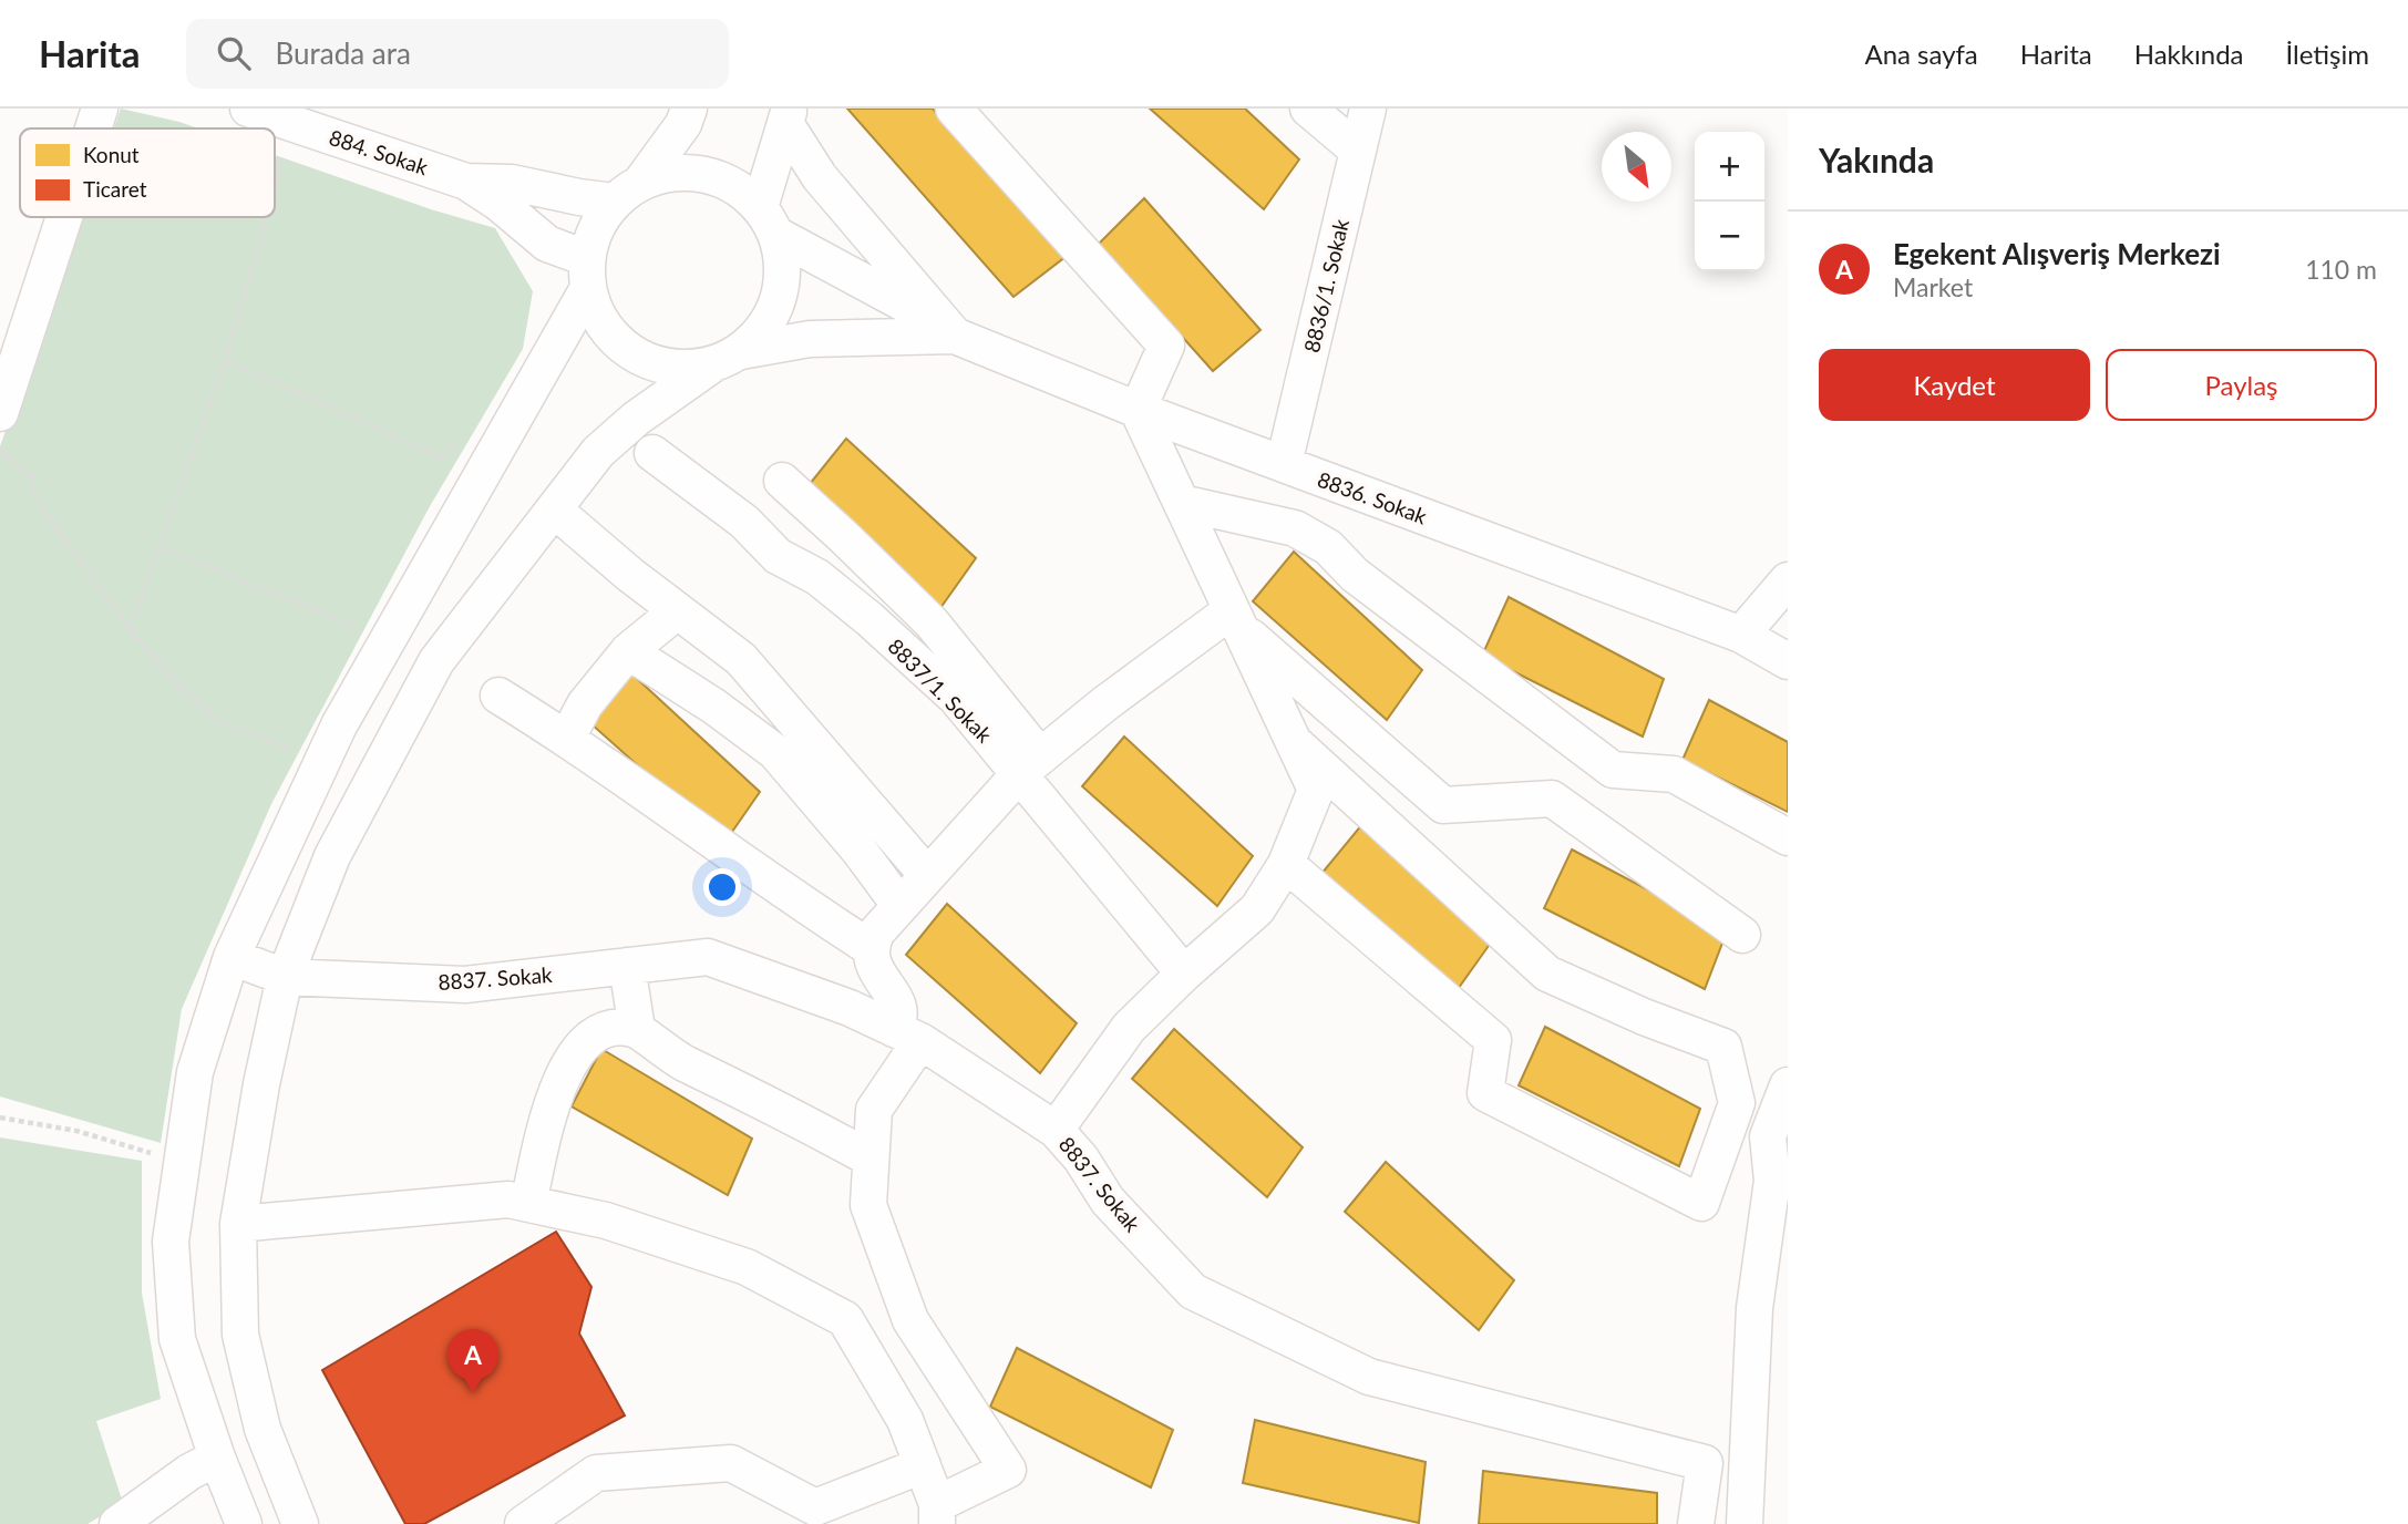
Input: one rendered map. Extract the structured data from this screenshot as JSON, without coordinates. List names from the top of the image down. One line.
{"streets":{"street":["884. Sokak","8836/1. Sokak","8836. Sokak","8837/1. Sokak","8837. Sokak"]},"crossings":[["8836/1. Sokak","8836. Sokak"]],"legend":["Konut","Ticaret"],"north":"bottom right","page":{"header":"Harita","search":"Burada ara","nav":["Ana sayfa","Harita","Hakkında","İletişim"],"heading":"Yakında","map_buttons":["+","−"],"list":[{"mark":"A","name":"Egekent Alışveriş Merkezi","note":"Market","value":"110 m"}],"buttons":["Kaydet","Paylaş"],"pins":"A"}}
